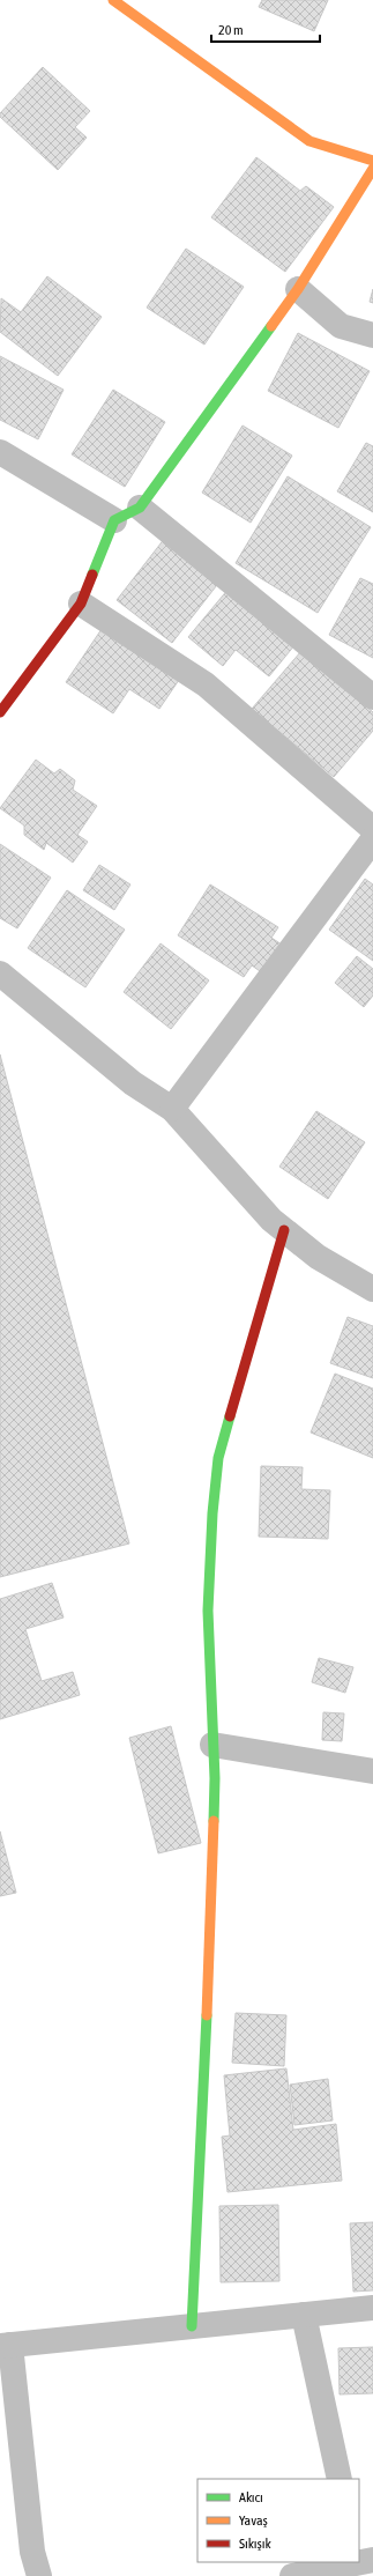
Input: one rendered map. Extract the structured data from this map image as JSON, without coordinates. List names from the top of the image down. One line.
{"legend":["Akıcı","Yavaş","Sıkışık"],"scale_bar":"20 m"}
